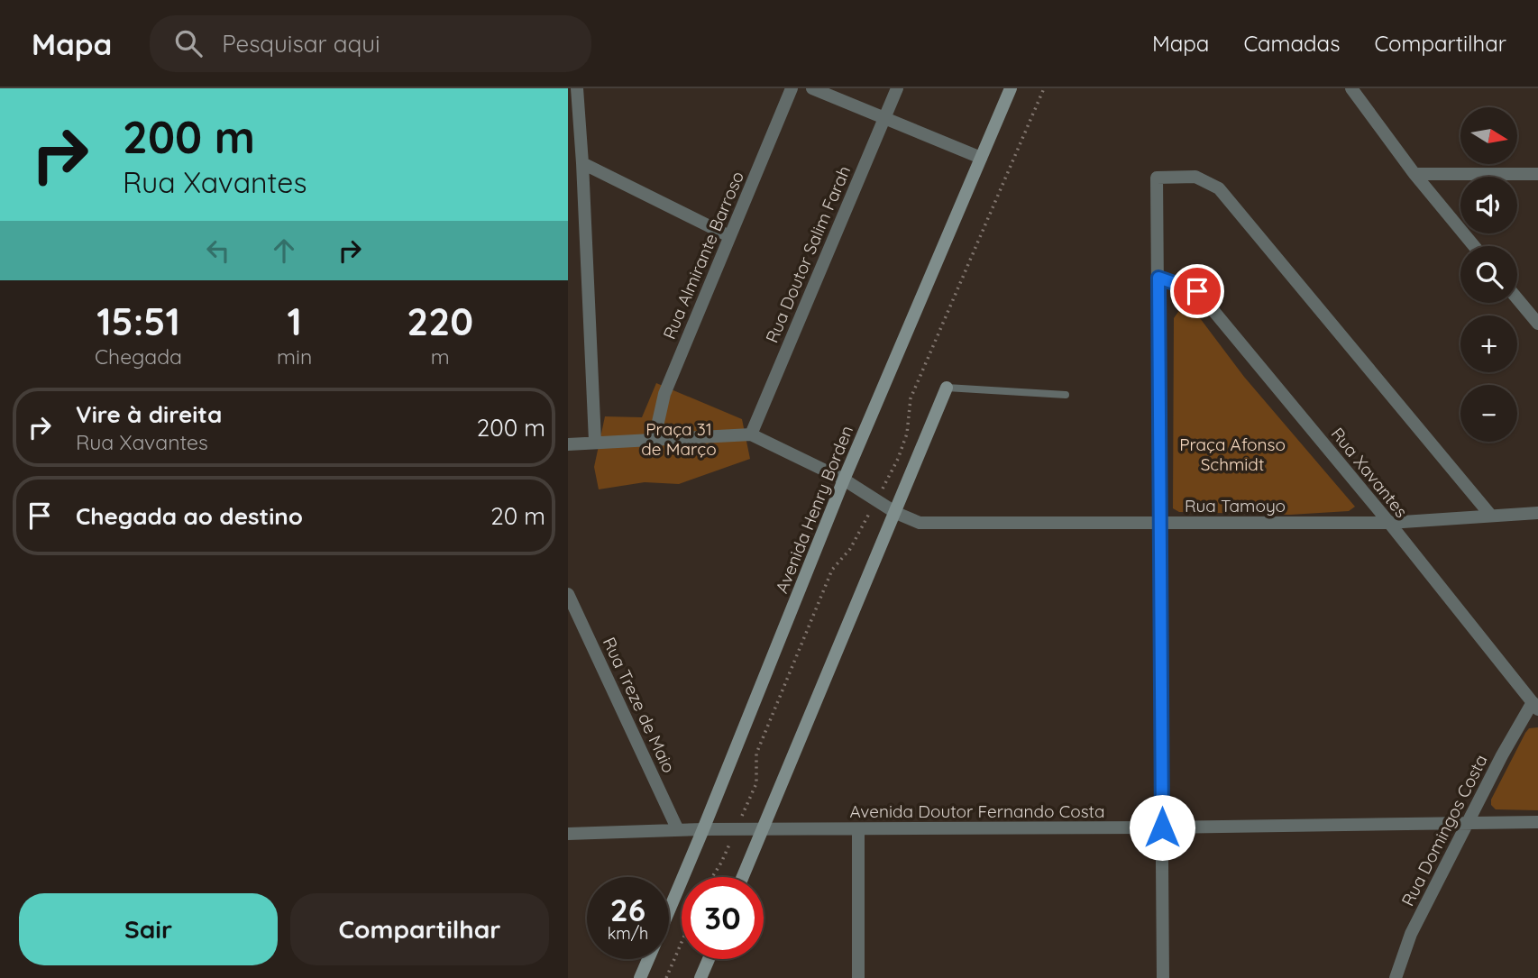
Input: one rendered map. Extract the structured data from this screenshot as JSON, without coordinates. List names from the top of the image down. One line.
{"streets":{"street":["Rua Doutor Salim Farah","Rua Almirante Barroso","Rua Xavantes","Rua Tamoyo","Avenida Henry Borden","Rua Treze de Maio","Avenida Doutor Fernando Costa","Rua Domingos Costa"]},"crossings":[["Rua Doutor Salim Farah","Rua Tamoyo"],["Rua Xavantes","Rua Tamoyo"],["Rua Xavantes","Rua Domingos Costa"],["Rua Tamoyo","Avenida Henry Borden"],["Avenida Henry Borden","Avenida Doutor Fernando Costa"],["Rua Treze de Maio","Avenida Doutor Fernando Costa"],["Avenida Doutor Fernando Costa","Rua Domingos Costa"]],"parks":["Praça 31 de Março","Praça Afonso Schmidt"],"north":"right","page":{"header":"Mapa","search":"Pesquisar aqui","nav":["Mapa","Camadas","Compartilhar"],"turn":["200 m","Rua Xavantes"],"map_buttons":["+","−"],"eta":["15:51","Chegada","1","min","220","m"],"list":[{"name":"Vire à direita","note":"Rua Xavantes","value":"200 m"},{"name":"Chegada ao destino","value":"20 m"}],"speed":"26 km/h","limit":"30","buttons":["Sair","Compartilhar"]}}
